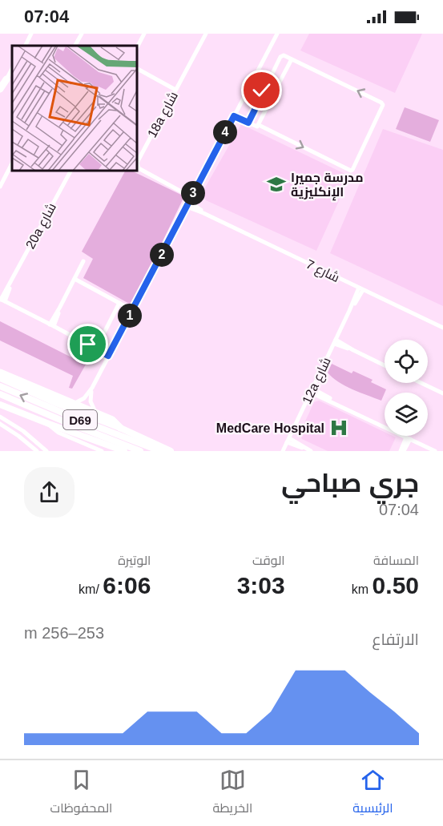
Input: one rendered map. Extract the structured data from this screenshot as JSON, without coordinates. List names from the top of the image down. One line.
{"streets":{"main road":["D69"],"street":["18a شارع","20a شارع","شارع 7","12a شارع"]},"crossings":[["18a شارع","شارع 7"],["شارع 7","12a شارع"]],"places":{"school or university":["مدرسة جميرا الإنكليزية"],"hospital":["MedCare Hospital"]},"page":{"status":"07:04","pins":["4","3","2","1"],"heading":["جري صباحي","07:04"],"stats":[["المسافة","0.50 km"],["الوقت","3:03"],["الوتيرة","6:06 /km"]],"chart":["الارتفاع","253–256 m"],"tabs":["الرئيسية","الخريطة","المحفوظات"]}}
